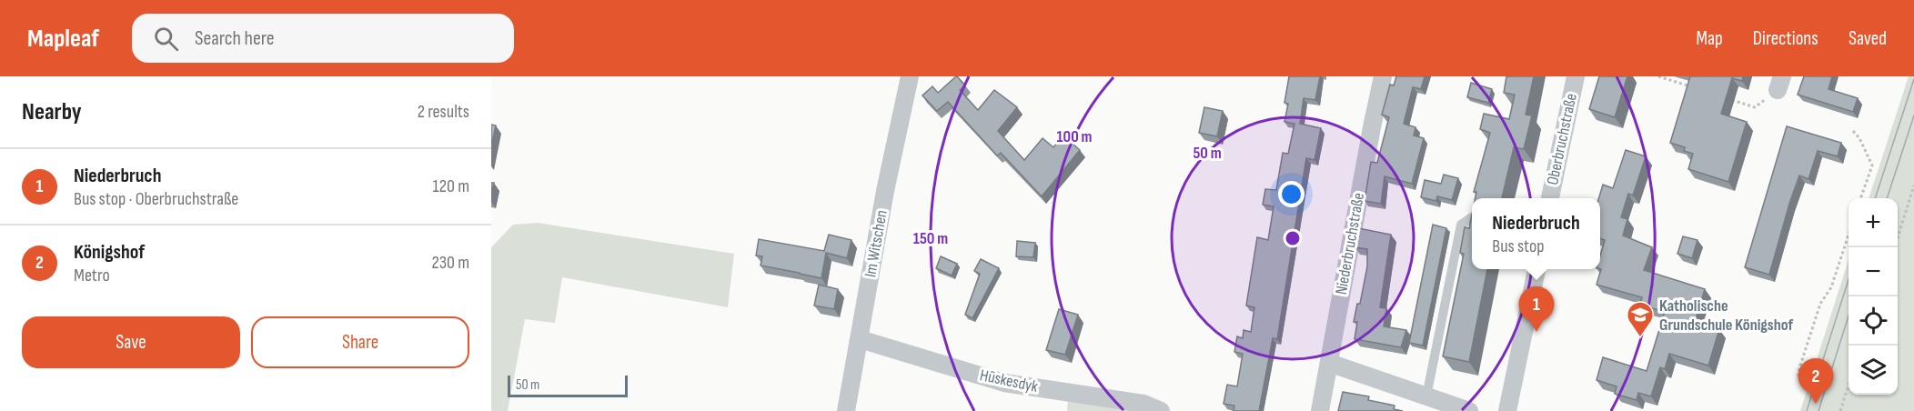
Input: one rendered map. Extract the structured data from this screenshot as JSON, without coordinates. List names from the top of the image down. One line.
{"streets":{"street":["Oberbruchstraße","Im Witschen","Niederbruchstraße","Hüskesdyk"]},"crossings":[["Im Witschen","Hüskesdyk"]],"places":{"school or university":["Katholische Grundschule Königshof"]},"scale_bar":"50 m","page":{"header":"Mapleaf","search":"Search here","nav":["Map","Directions","Saved"],"heading":["Nearby","2 results"],"list":[{"mark":"1","name":"Niederbruch","note":"Bus stop · Oberbruchstraße","value":"120 m"},{"mark":"2","name":"Königshof","note":"Metro","value":"230 m"}],"map_buttons":["+","−"],"popup":["Niederbruch","Bus stop"],"pins":["1","2"],"buttons":["Save","Share"],"scale":"50 m"},"rings":["100 m","50 m","150 m"]}
